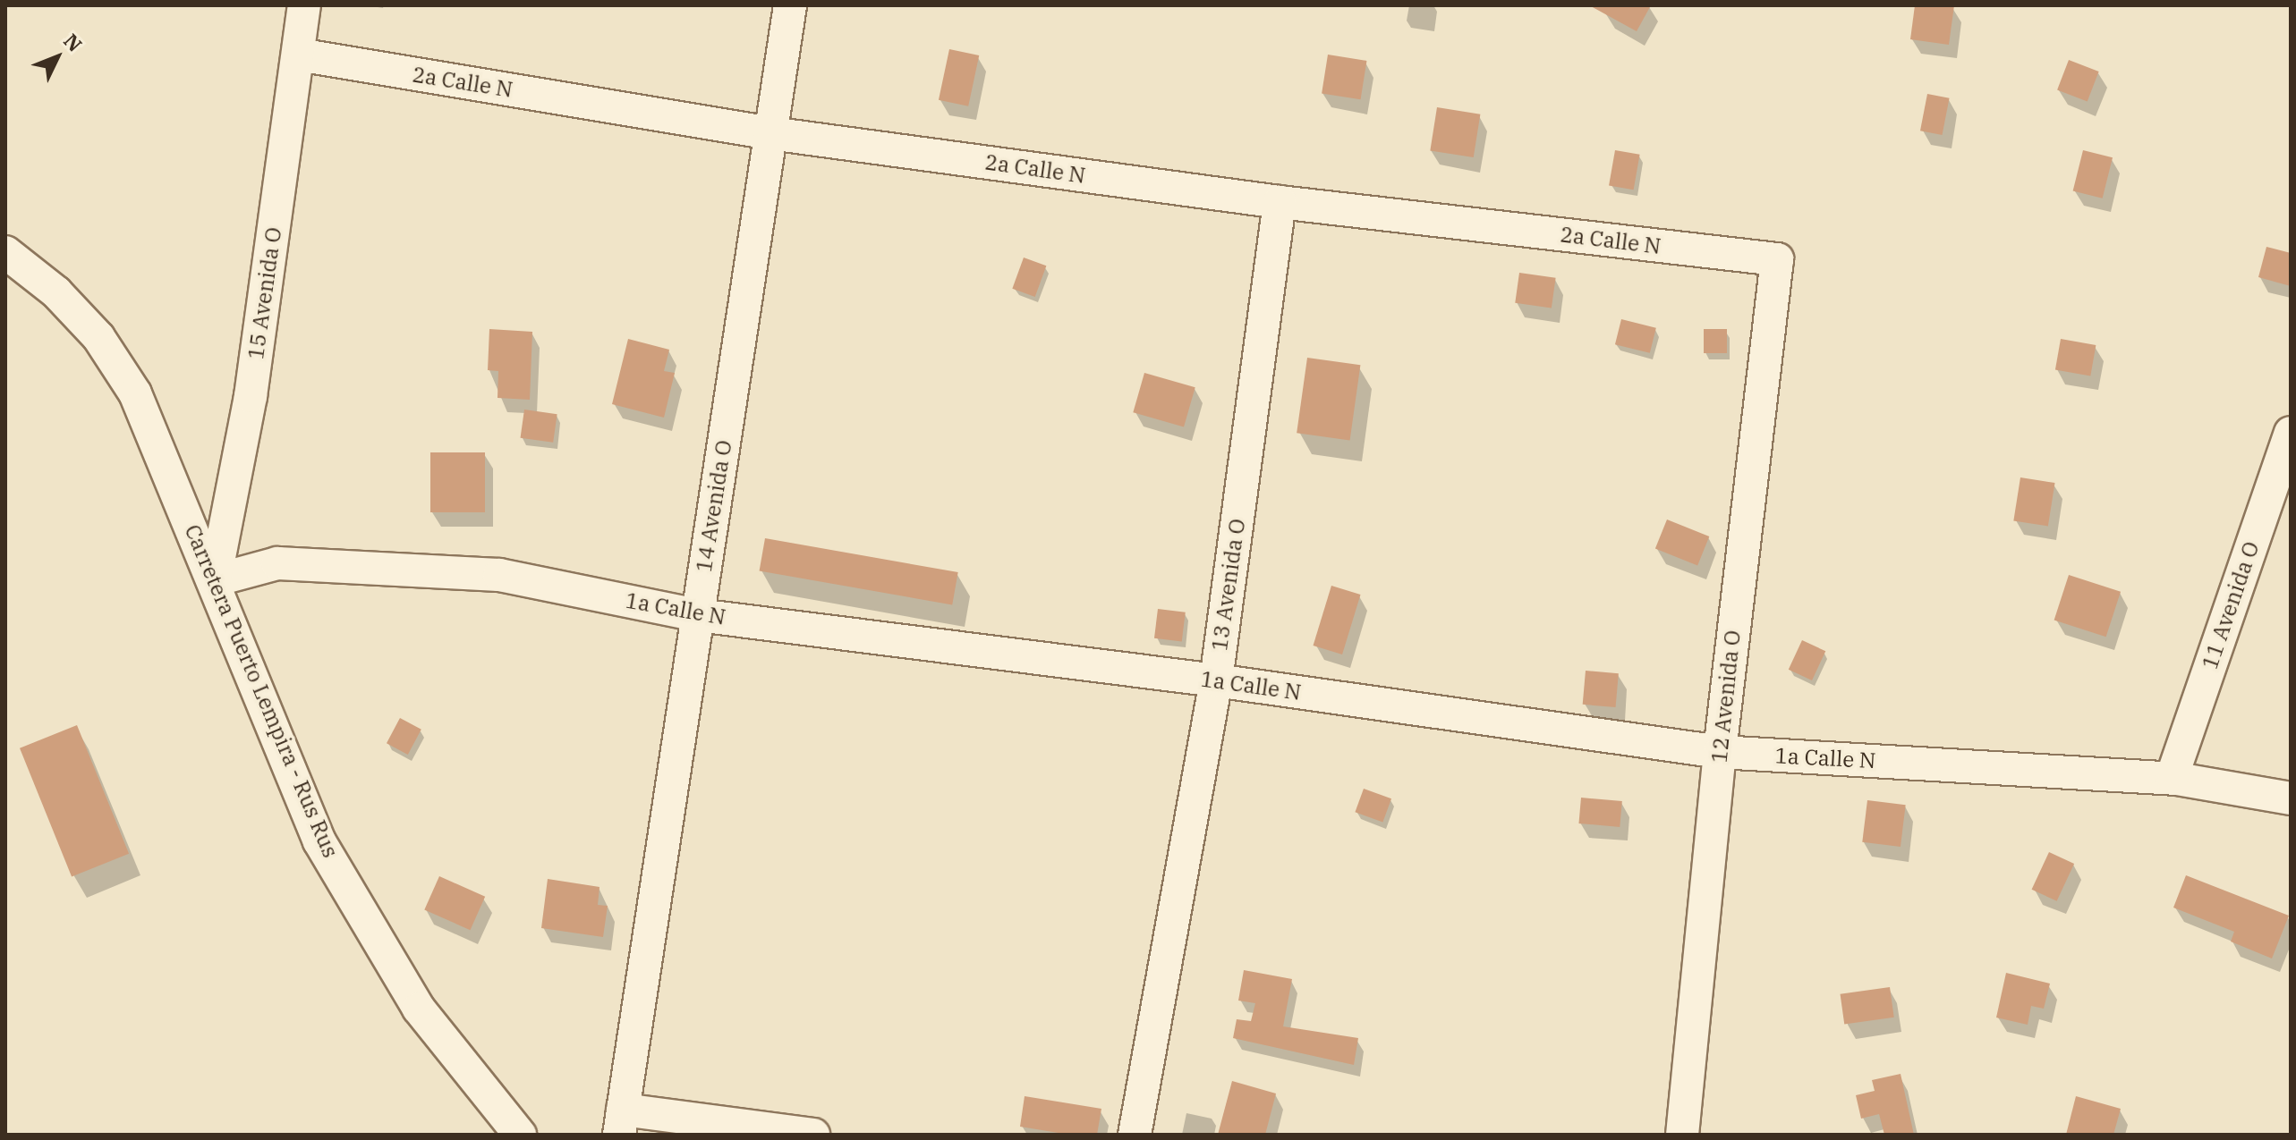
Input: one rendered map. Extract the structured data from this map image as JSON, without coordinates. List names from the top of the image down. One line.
{"streets":{"street":["2a Calle N","15 Avenida O","14 Avenida O","13 Avenida O","11 Avenida O","1a Calle N","Carretera Puerto Lempira - Rus Rus","12 Avenida O"]},"crossings":[["2a Calle N","15 Avenida O"],["2a Calle N","14 Avenida O"],["2a Calle N","13 Avenida O"],["2a Calle N","12 Avenida O"],["15 Avenida O","1a Calle N"],["15 Avenida O","Carretera Puerto Lempira - Rus Rus"],["14 Avenida O","1a Calle N"],["13 Avenida O","1a Calle N"],["11 Avenida O","1a Calle N"],["1a Calle N","Carretera Puerto Lempira - Rus Rus"],["1a Calle N","12 Avenida O"]],"north":"top right"}
